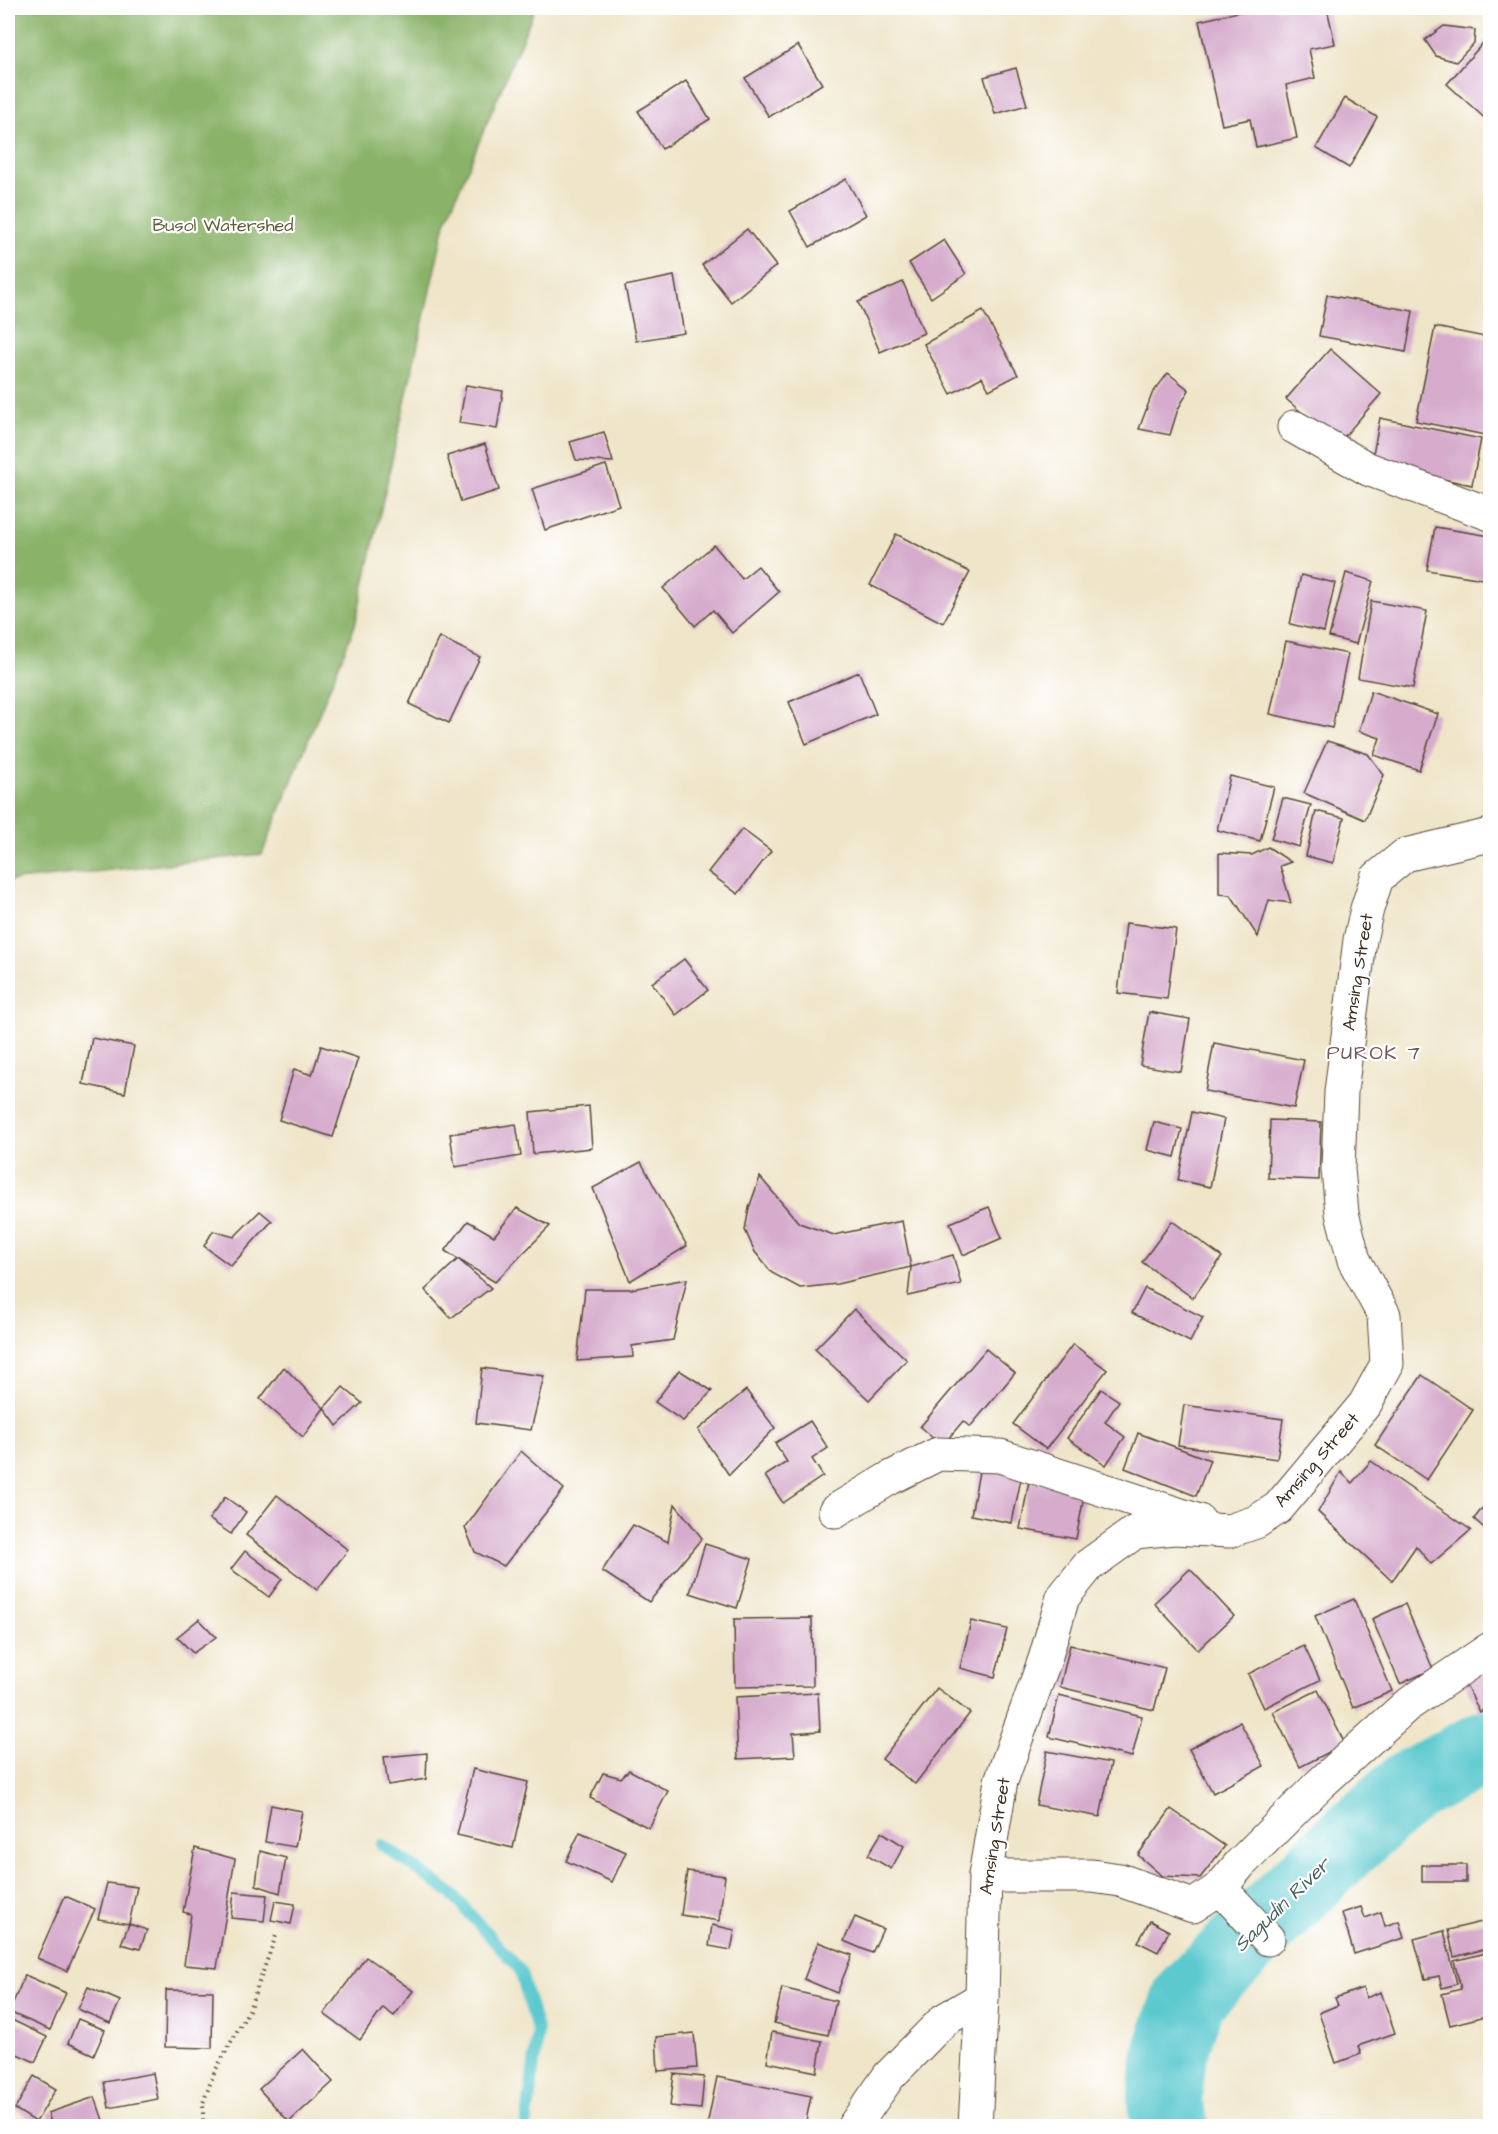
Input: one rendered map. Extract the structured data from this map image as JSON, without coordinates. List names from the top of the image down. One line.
{"streets":{"street":["Amsing Street"]},"districts":["PUROK 7"],"water":["Sagudin River"],"parks":["Busol Watershed"]}
